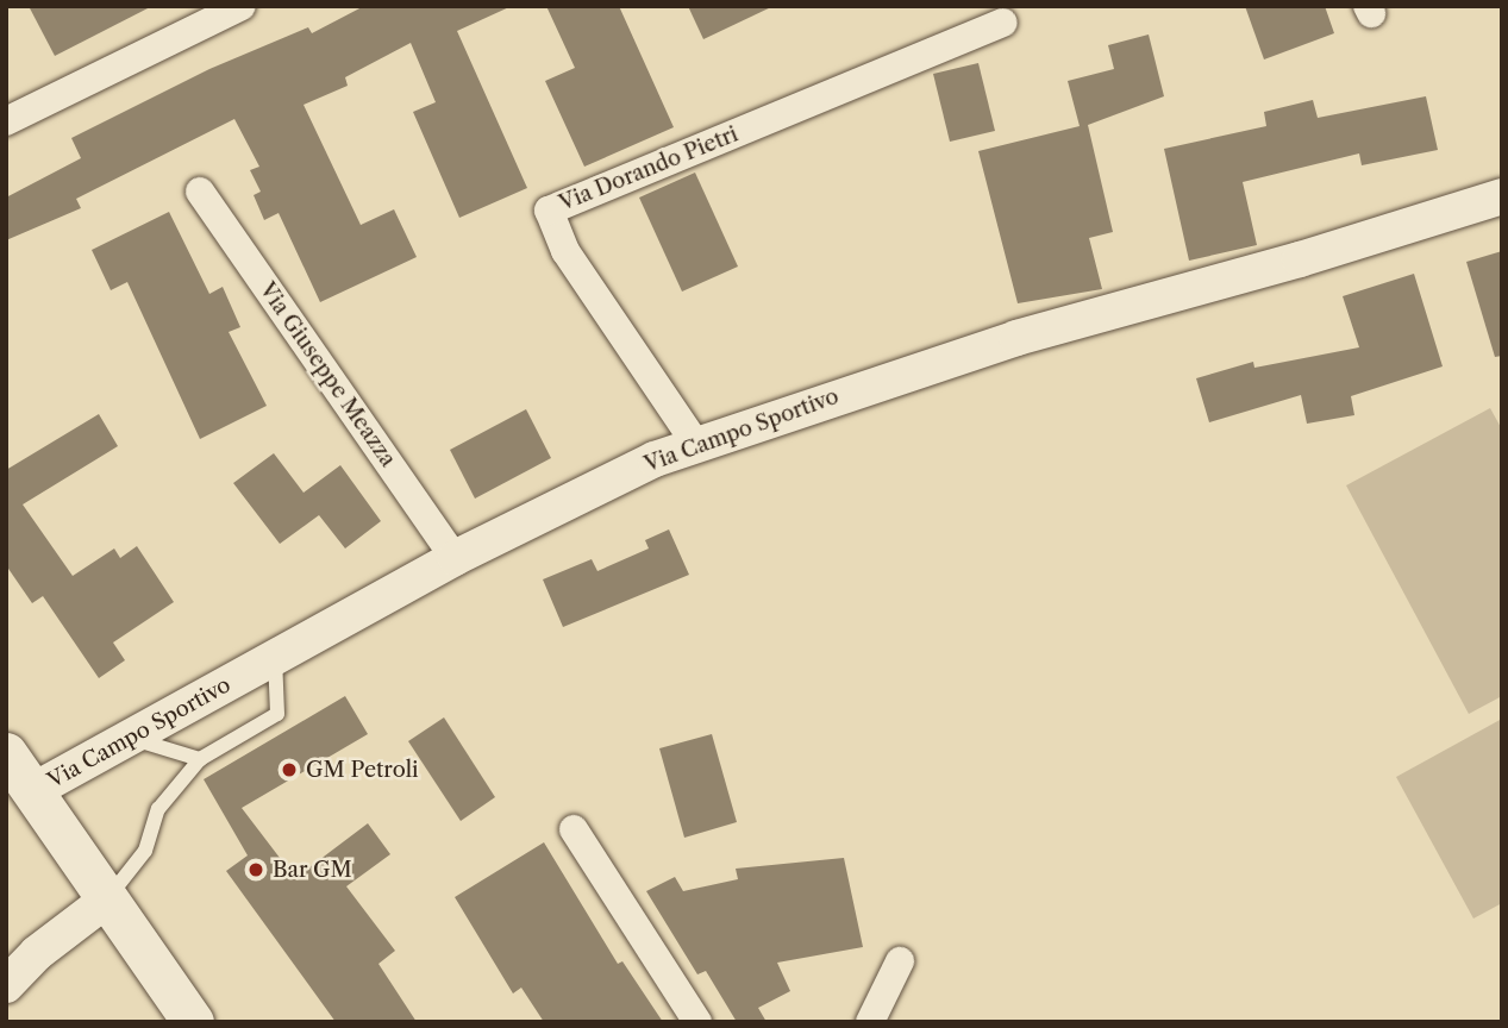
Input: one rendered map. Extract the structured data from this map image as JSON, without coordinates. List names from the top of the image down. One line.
{"streets":{"street":["Via Dorando Pietri","Via Giuseppe Meazza","Via Campo Sportivo"]},"crossings":[["Via Dorando Pietri","Via Campo Sportivo"],["Via Giuseppe Meazza","Via Campo Sportivo"]],"places":["GM Petroli","Bar GM"]}
